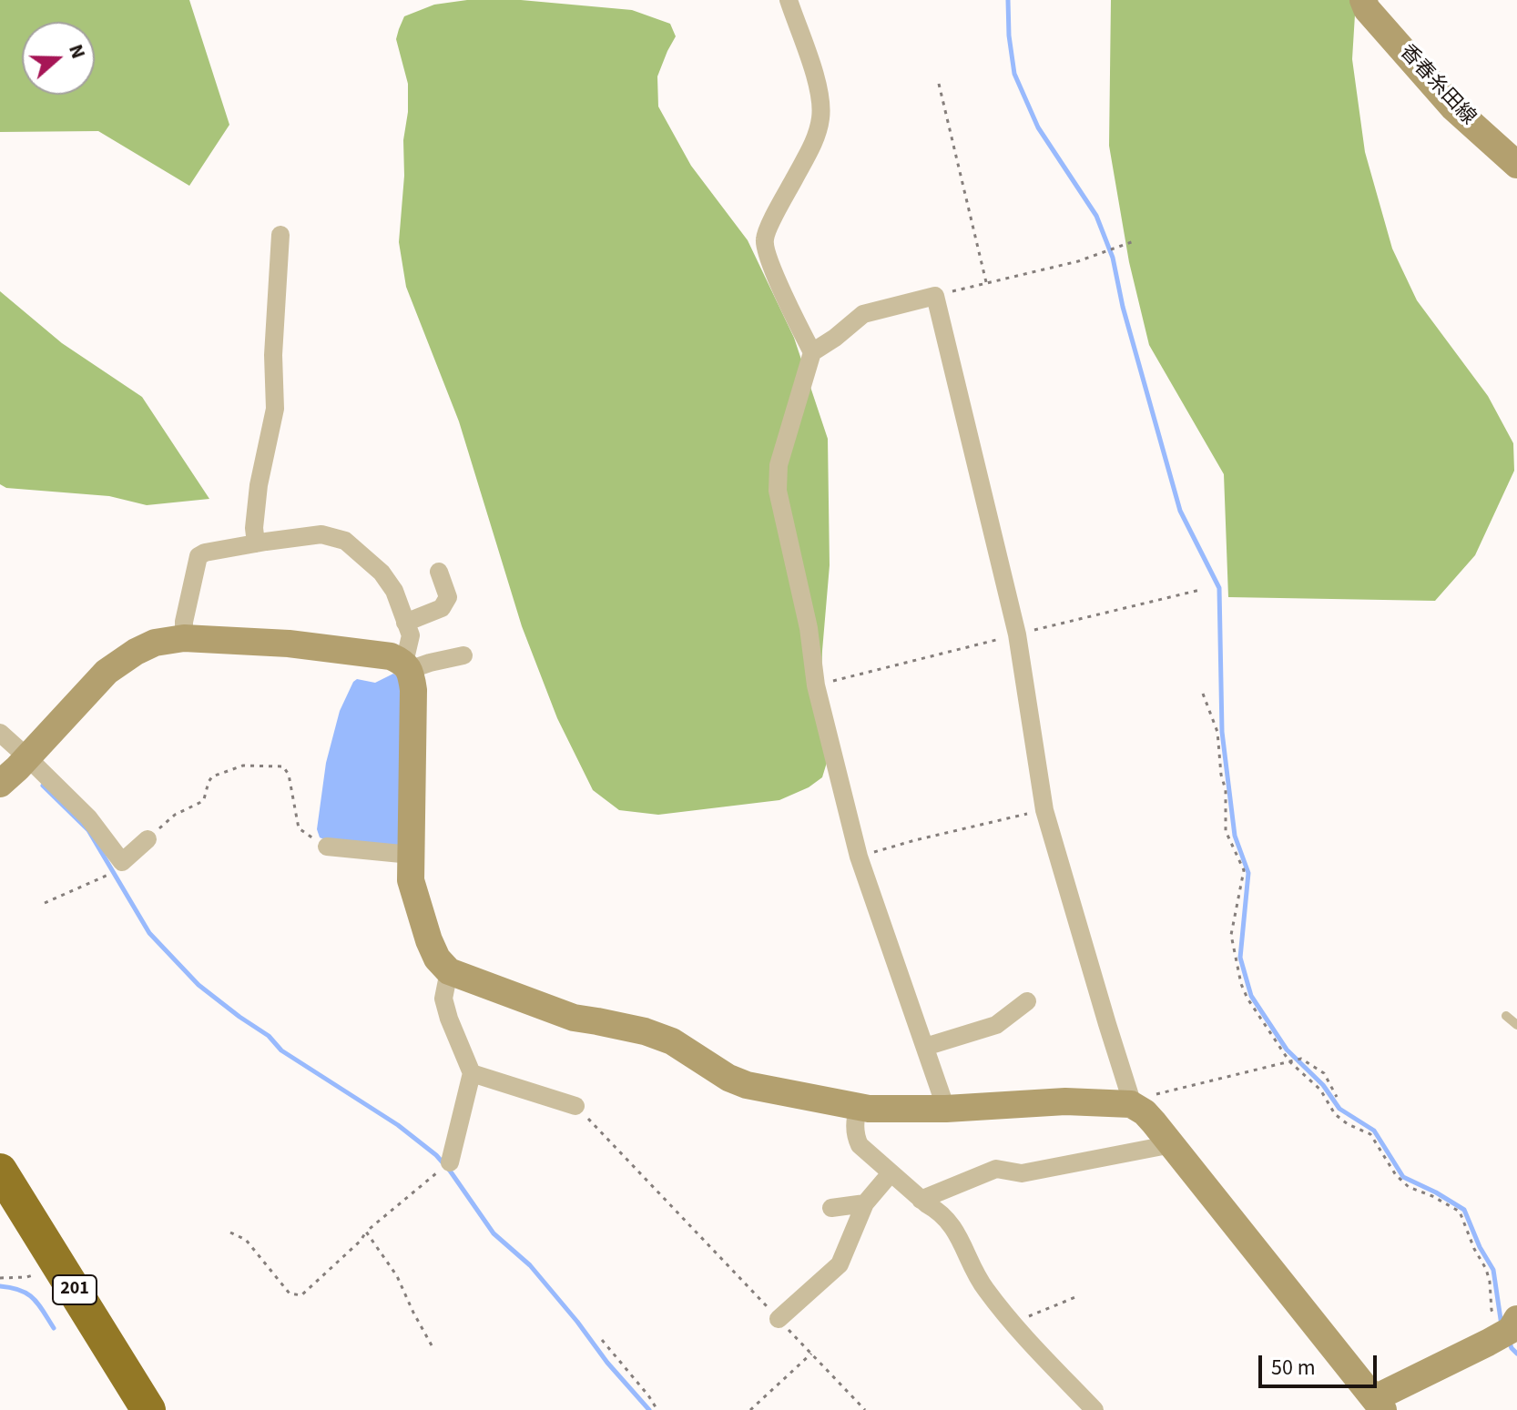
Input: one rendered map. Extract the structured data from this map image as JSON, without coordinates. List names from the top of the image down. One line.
{"streets":{"highway":["201"],"street":["香春糸田線"]},"scale_bar":"50 m","north":"right"}
